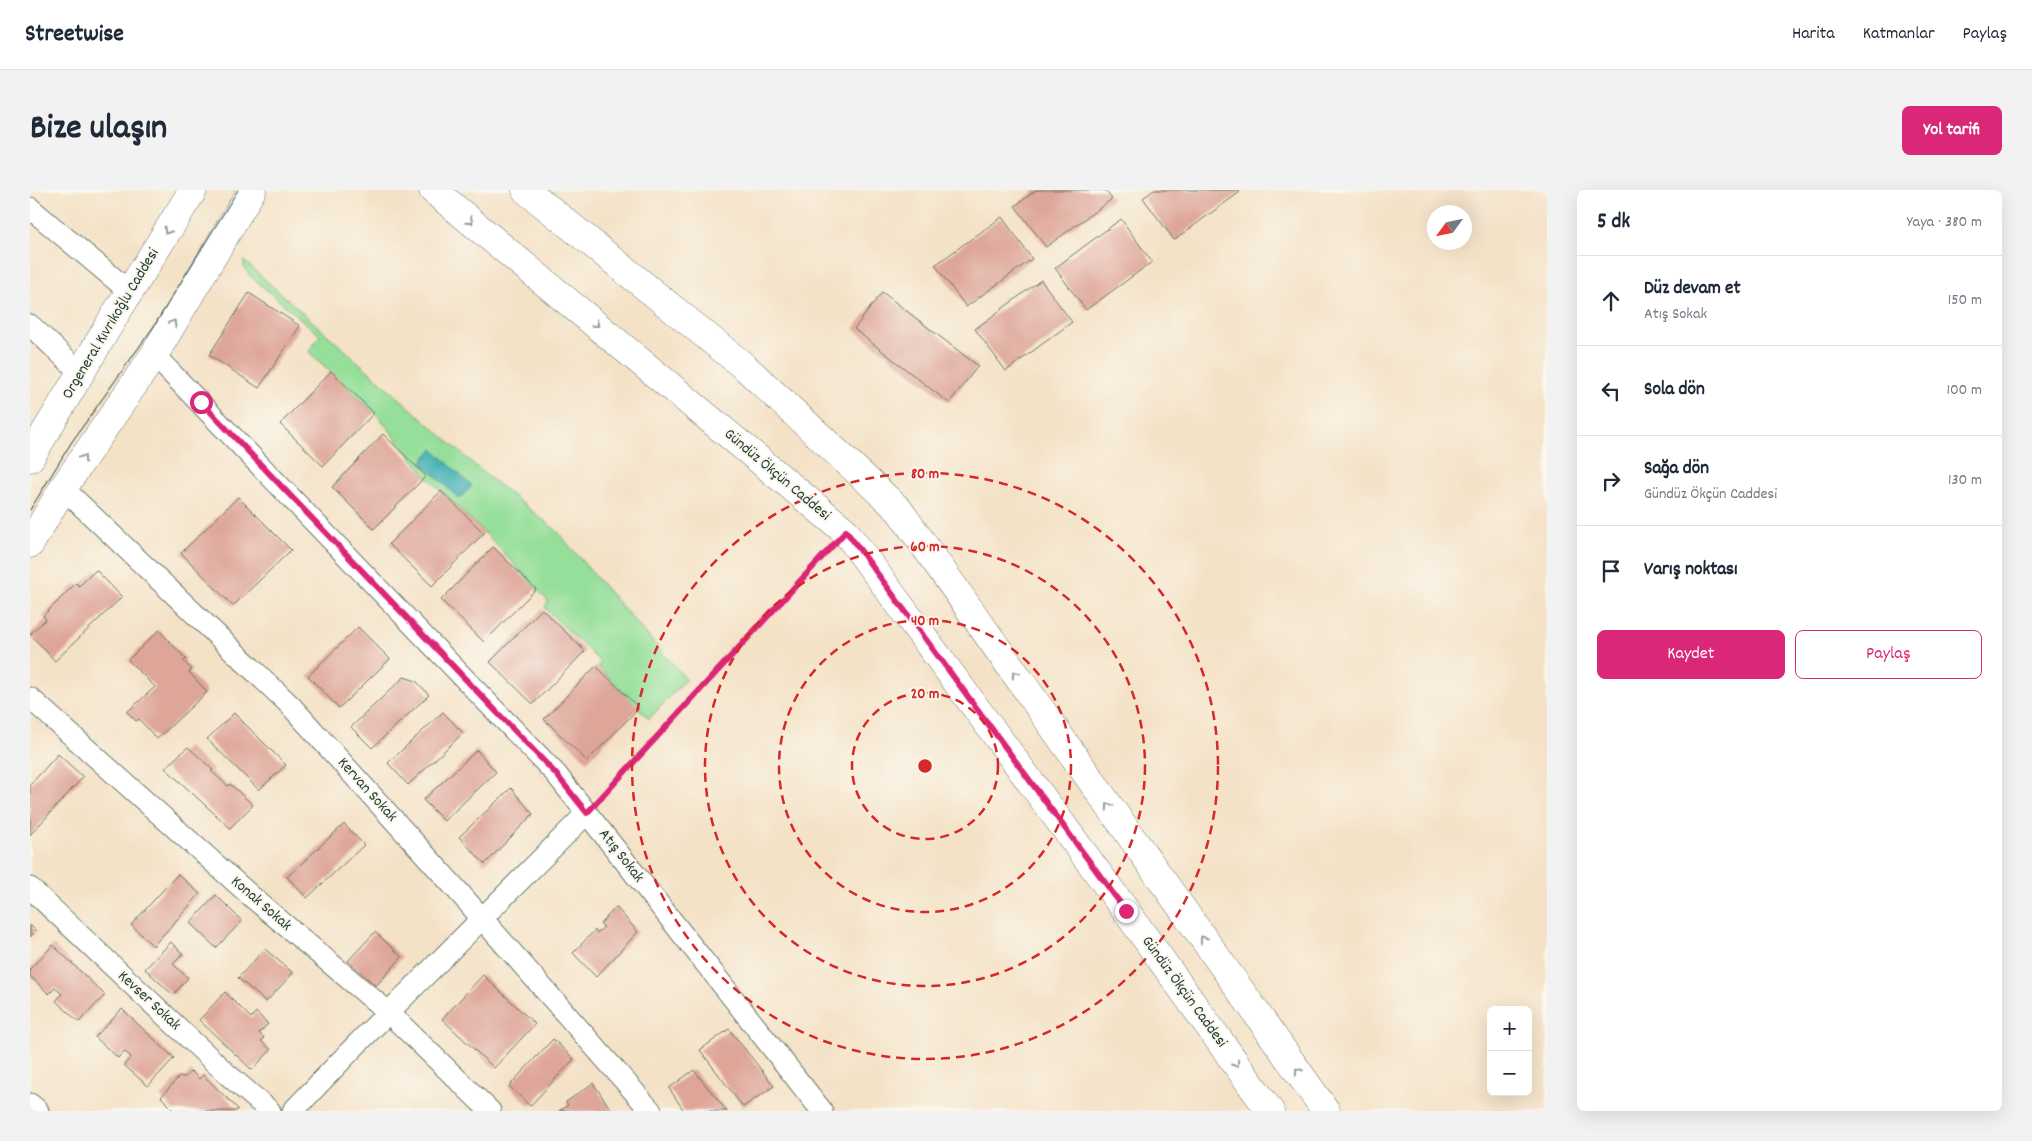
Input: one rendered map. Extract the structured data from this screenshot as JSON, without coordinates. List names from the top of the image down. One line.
{"streets":{"street":["Orgeneral Kıvrıkoğlu Caddesi","Gündüz Ökçün Caddesi","Kervan Sokak","Atış Sokak","Konak Sokak","Kevser Sokak"]},"north":"bottom left","page":{"header":"Streetwise","nav":["Harita","Katmanlar","Paylaş"],"title":"Bize ulaşın","buttons":["Yol tarifi",["Kaydet","Paylaş"]],"heading":["5 dk","Yaya · 380 m"],"list":[["Düz devam et","Atış Sokak","150 m"],["Sola dön","100 m"],["Sağa dön","Gündüz Ökçün Caddesi","130 m"],"Varış noktası"],"map_buttons":["+","−"]},"rings":["80 m","60 m","40 m","20 m"]}
